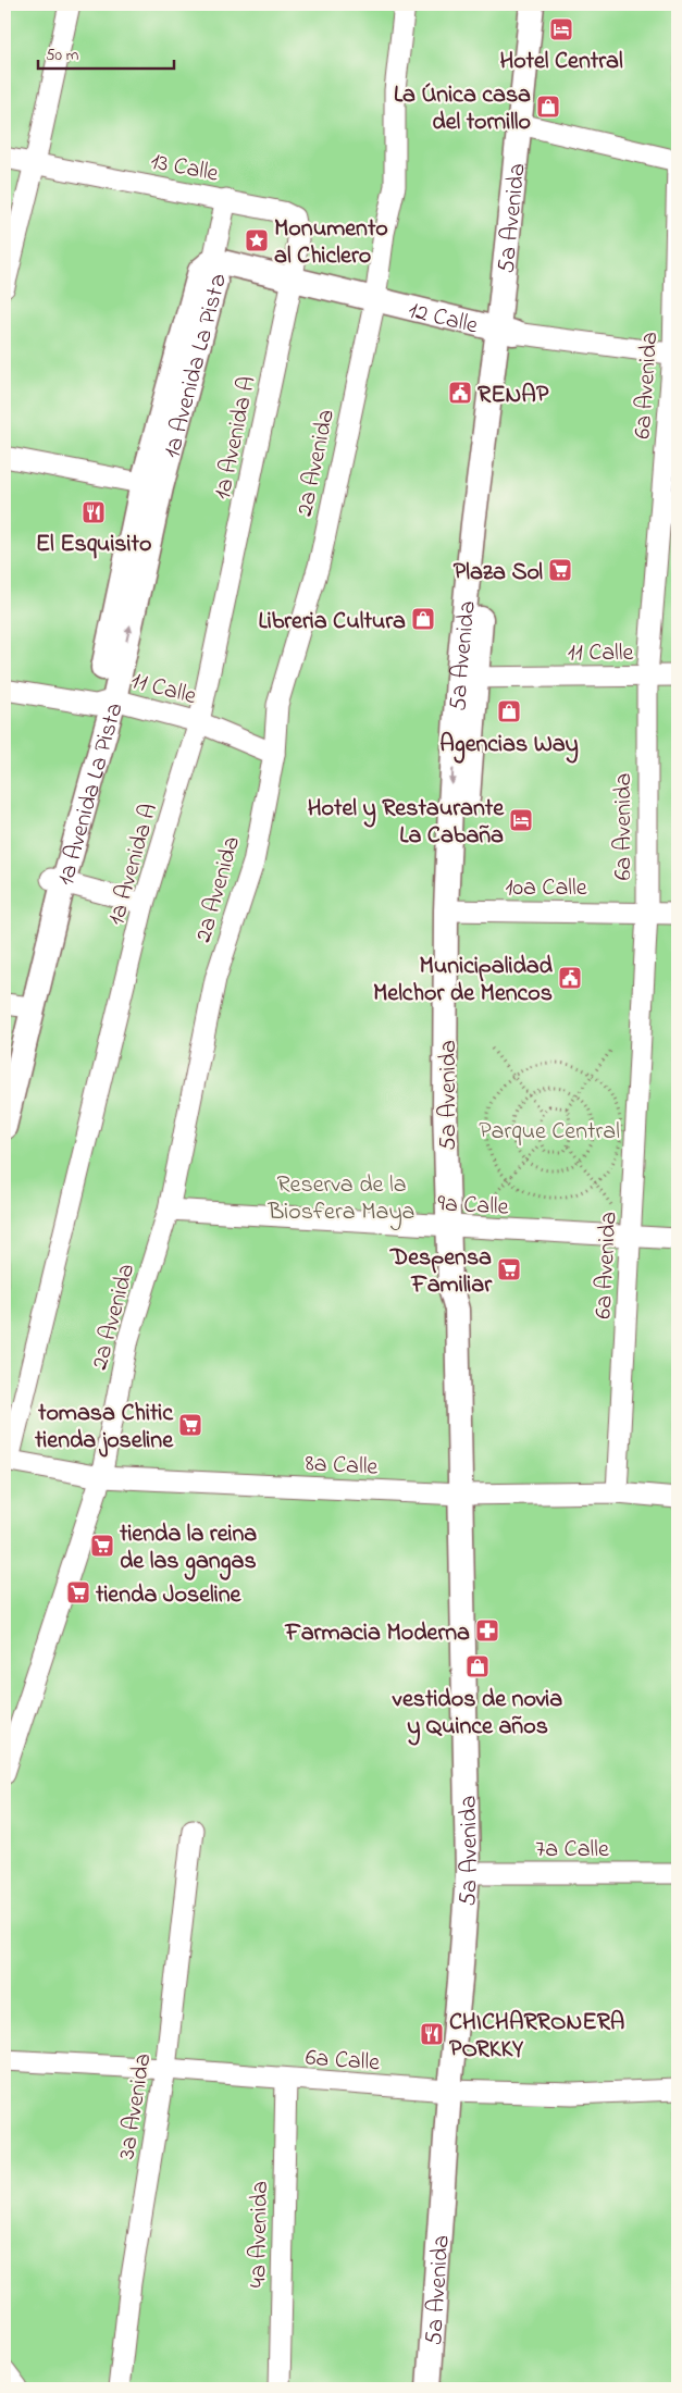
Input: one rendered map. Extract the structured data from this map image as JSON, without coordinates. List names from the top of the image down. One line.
{"streets":{"street":["13 Calle","5a Avenida","12 Calle","1a Avenida La Pista","6a Avenida","1a Avenida A","2a Avenida","11 Calle","10a Calle","9a Calle","8a Calle","7a Calle","6a Calle","3a Avenida","4a Avenida"]},"crossings":[["13 Calle","12 Calle"],["13 Calle","1a Avenida A"],["5a Avenida","12 Calle"],["5a Avenida","11 Calle"],["5a Avenida","10a Calle"],["5a Avenida","9a Calle"],["5a Avenida","8a Calle"],["5a Avenida","7a Calle"],["5a Avenida","6a Calle"],["12 Calle","1a Avenida La Pista"],["12 Calle","6a Avenida"],["12 Calle","1a Avenida A"],["12 Calle","2a Avenida"],["1a Avenida La Pista","11 Calle"],["6a Avenida","11 Calle"],["6a Avenida","10a Calle"],["6a Avenida","9a Calle"],["6a Avenida","8a Calle"],["1a Avenida A","11 Calle"],["1a Avenida A","8a Calle"],["2a Avenida","11 Calle"],["2a Avenida","9a Calle"],["2a Avenida","8a Calle"],["6a Calle","3a Avenida"],["6a Calle","4a Avenida"]],"parks":["Parque Central","Reserva de la Biosfera Maya"],"places":{"hotel":["Hotel Central","Hotel y Restaurante La Cabaña"],"shop":["La Única casa del tornillo","Libreria Cultura","Agencias Way","vestidos de novia y Quince años"],"place":["Monumento al Chiclero"],"public building":["RENAP","Municipalidad Melchor de Mencos"],"restaurant":["El Esquisito","CHICHARRONERA PORKKY"],"supermarket":["Plaza Sol","Despensa Familiar","tomasa Chitic tienda joseline","tienda la reina de las gangas","tienda Joseline"],"pharmacy":["Farmacia Moderna"]},"scale_bar":"50 m"}
